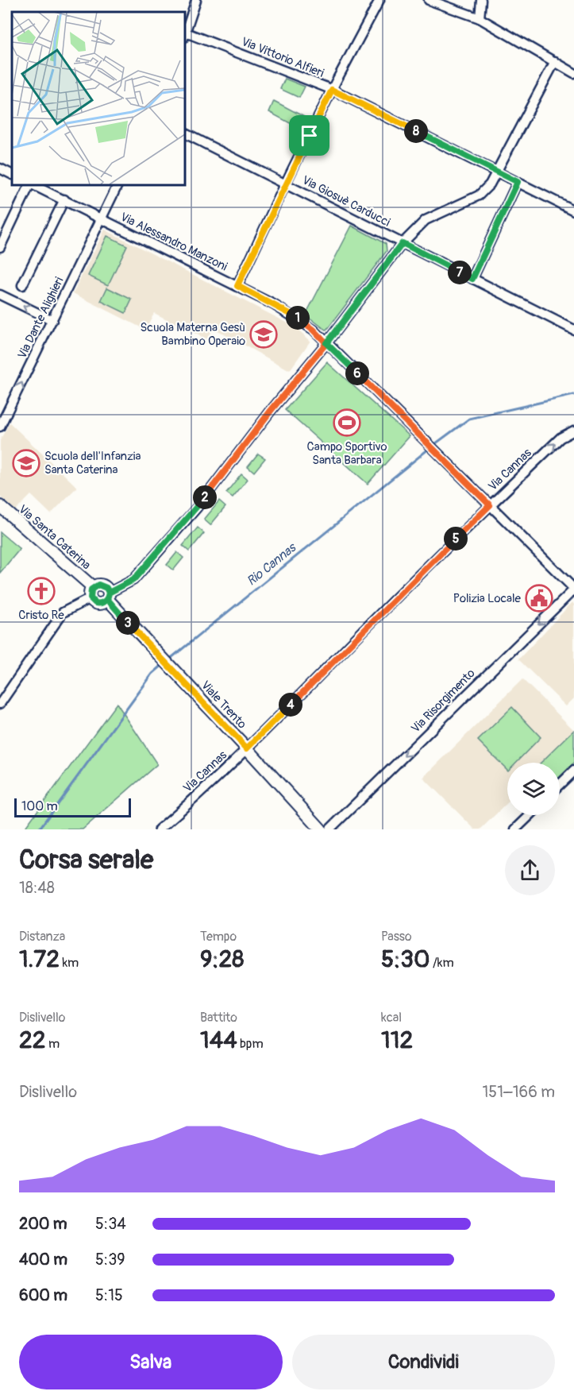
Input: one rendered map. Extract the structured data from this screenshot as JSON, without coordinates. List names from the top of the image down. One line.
{"streets":{"main road":["Via Santa Caterina","Viale Trento"],"street":["Via Vittorio Alfieri","Via Giosuè Carducci","Via Alessandro Manzoni","Via Dante Alighieri","Via Cannas","Via Risorgimento"]},"crossings":[["Via Alessandro Manzoni","Via Dante Alighieri"],["Via Alessandro Manzoni","Via Cannas"],["Via Alessandro Manzoni","Via Risorgimento"],["Via Cannas","Viale Trento"],["Via Santa Caterina","Viale Trento"]],"one_way":["Via Dante Alighieri","Via Risorgimento"],"water":["Rio Cannas"],"places":{"school or university":["Scuola Materna Gesù Bambino Operaio","Scuola dell'Infanzia Santa Caterina"],"sports":["Campo Sportivo Santa Barbara"],"church":["Cristo Re"],"public building":["Polizia Locale"]},"scale_bar":"100 m","page":{"pins":["8","7","1","6","2","5","3","4"],"scale":"100 m","heading":["Corsa serale","18:48"],"stats":[["Distanza","1.72 km"],["Tempo","9:28"],["Passo","5:30 /km"],["Dislivello","22 m"],["Battito","144 bpm"],["kcal","112"]],"chart":["Dislivello","151–166 m"],"list":[{"name":"200 m","note":"5:34"},{"name":"400 m","note":"5:39"},{"name":"600 m","note":"5:15"}],"buttons":["Salva","Condividi"]}}
